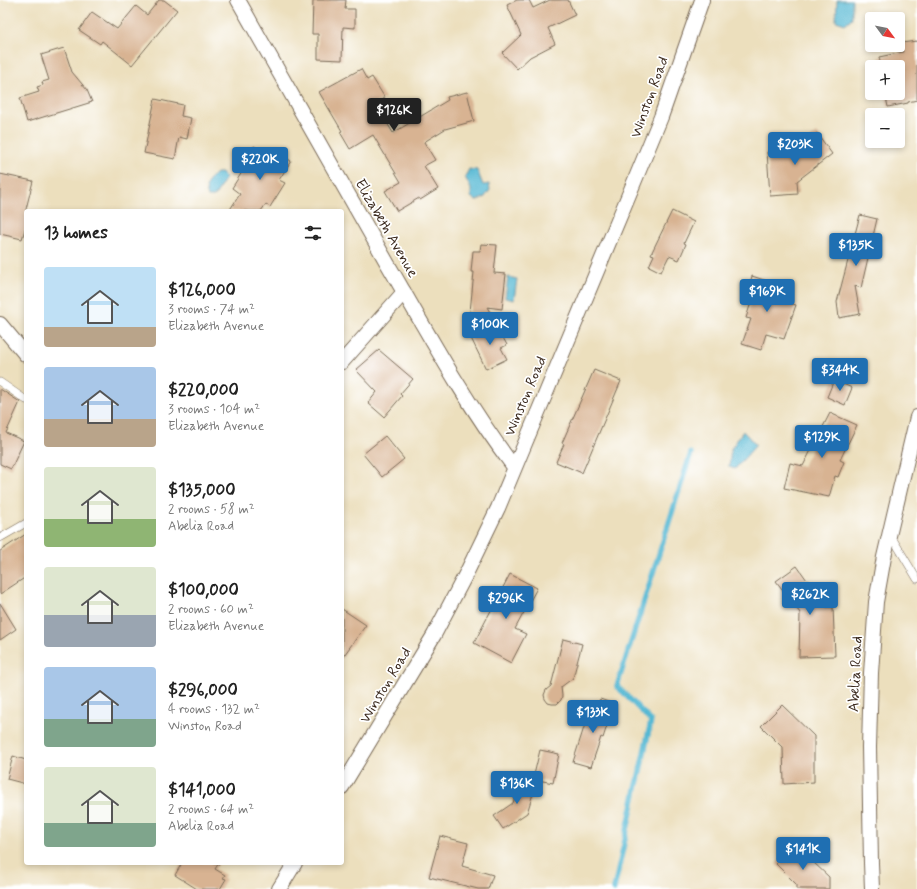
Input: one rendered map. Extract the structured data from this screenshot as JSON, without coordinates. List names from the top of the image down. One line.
{"streets":{"street":["Winston Road","Elizabeth Avenue","Abelia Road"]},"crossings":[["Winston Road","Elizabeth Avenue"]],"north":"bottom right","page":{"map_buttons":["+","−"],"price":["$126K","$203K","$220K","$135K","$169K","$100K","$344K","$129K","$262K","$296K","$133K","$136K","$141K"],"heading":"13 homes","list":[{"name":"$126,000","note":"3 rooms · 74 m² · Elizabeth Avenue"},{"name":"$220,000","note":"3 rooms · 104 m² · Elizabeth Avenue"},{"name":"$135,000","note":"2 rooms · 58 m² · Abelia Road"},{"name":"$100,000","note":"2 rooms · 60 m² · Elizabeth Avenue"},{"name":"$296,000","note":"4 rooms · 132 m² · Winston Road"},{"name":"$141,000","note":"2 rooms · 64 m² · Abelia Road"}]}}
